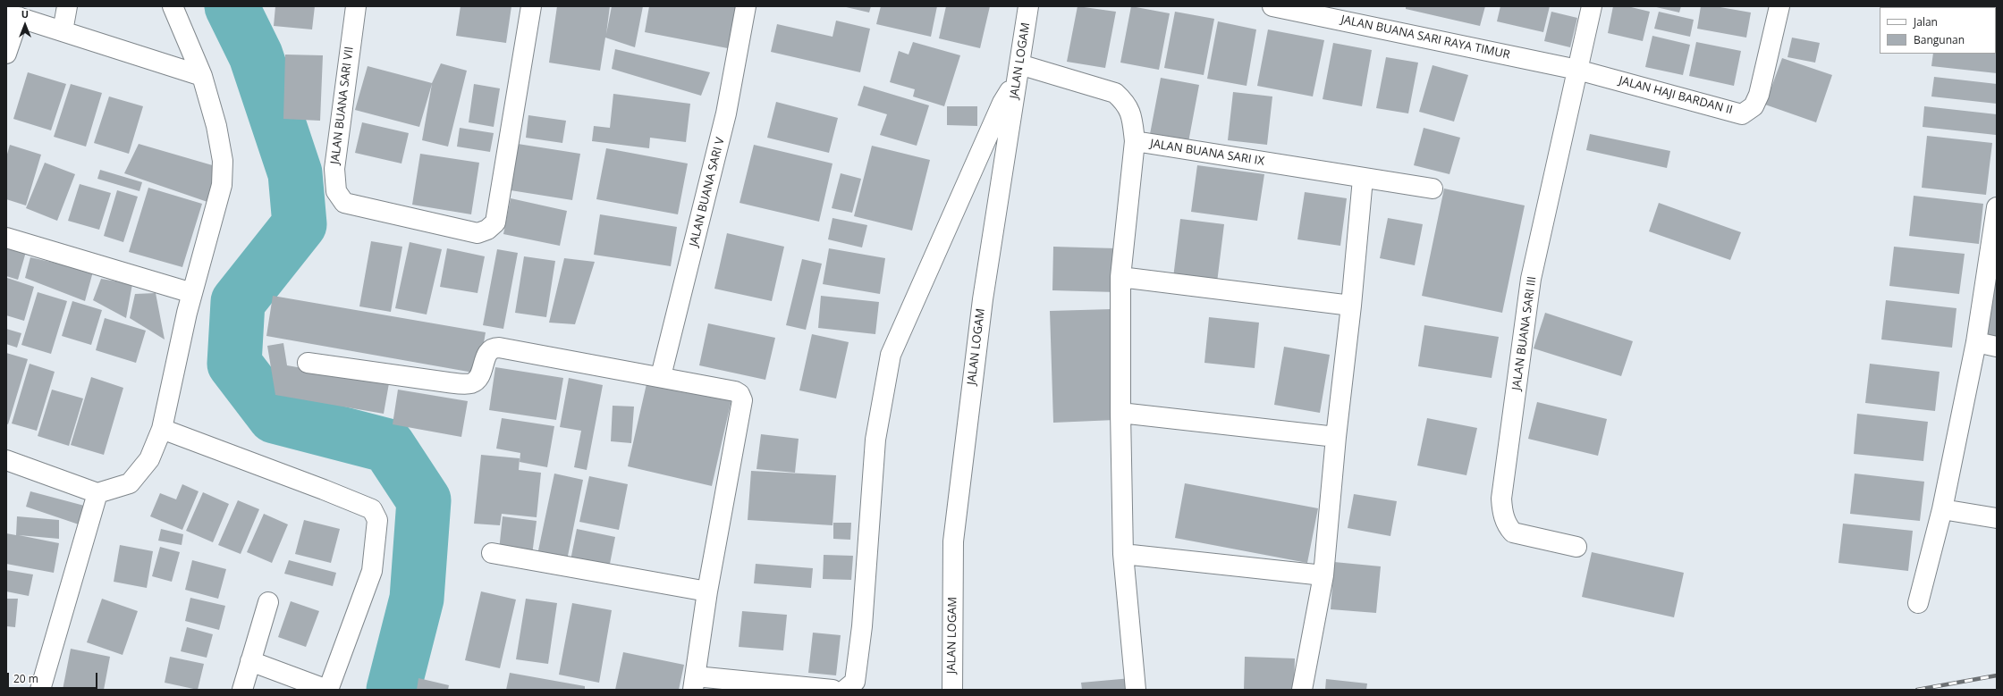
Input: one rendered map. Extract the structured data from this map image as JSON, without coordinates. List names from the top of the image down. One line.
{"streets":{"street":["JALAN BUANA SARI RAYA TIMUR","JALAN LOGAM","JALAN HAJI BARDAN II","JALAN BUANA SARI VII","JALAN BUANA SARI IX","JALAN BUANA SARI V","JALAN BUANA SARI III"]},"crossings":[["JALAN BUANA SARI RAYA TIMUR","JALAN HAJI BARDAN II"],["JALAN BUANA SARI RAYA TIMUR","JALAN BUANA SARI III"],["JALAN LOGAM","JALAN BUANA SARI IX"],["JALAN HAJI BARDAN II","JALAN BUANA SARI III"]],"legend":["Jalan","Bangunan"],"scale_bar":"20 m","north":"top"}
